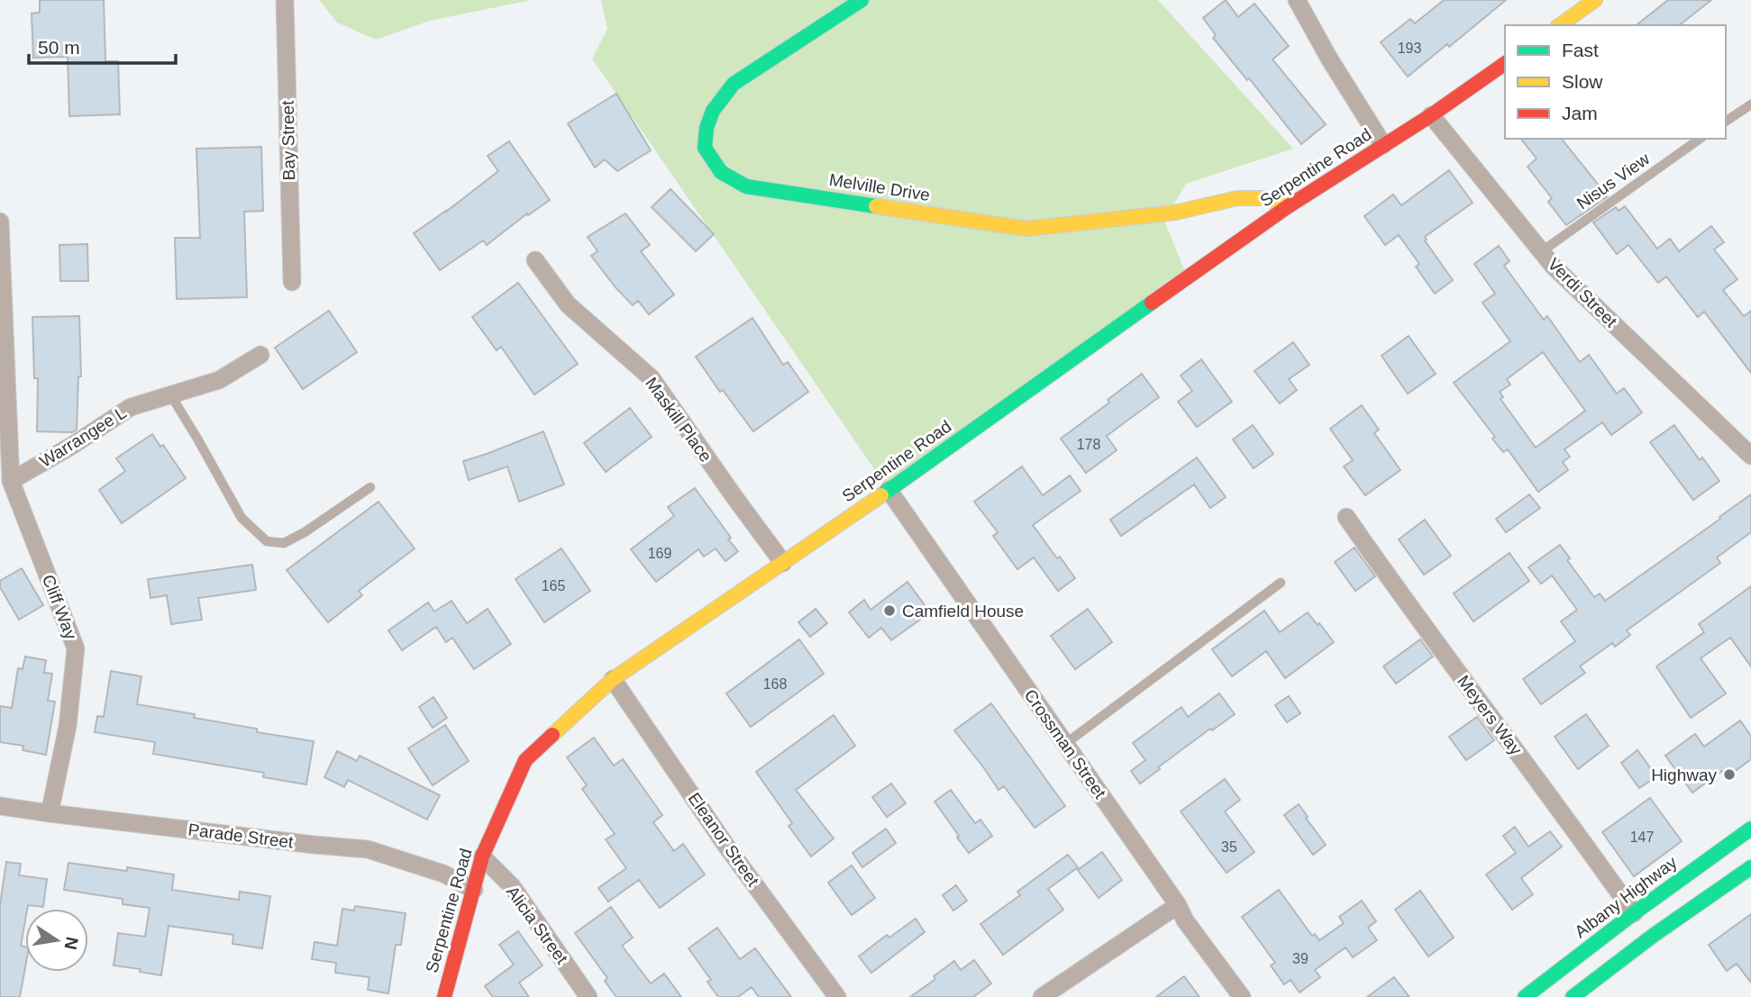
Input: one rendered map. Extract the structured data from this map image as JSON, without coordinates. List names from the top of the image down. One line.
{"streets":{"main road":["Serpentine Road","Melville Drive","Albany Highway"],"street":["Bay Street","Verdi Street","Maskill Place","Warrangee L","Cliff Way","Meyers Way","Crossman Street","Parade Street","Eleanor Street","Alicia Street"],"lane":["Nisus View"]},"crossings":[["Serpentine Road","Melville Drive"],["Serpentine Road","Verdi Street"],["Serpentine Road","Maskill Place"],["Serpentine Road","Crossman Street"],["Serpentine Road","Parade Street"],["Serpentine Road","Eleanor Street"],["Serpentine Road","Alicia Street"],["Nisus View","Verdi Street"],["Warrangee L","Cliff Way"],["Cliff Way","Parade Street"],["Meyers Way","Albany Highway"]],"places":["Camfield House","Highway"],"house_numbers":["193","178","169","165","168","147","35","39"],"legend":["Fast","Slow","Jam"],"scale_bar":"50 m","north":"right"}
